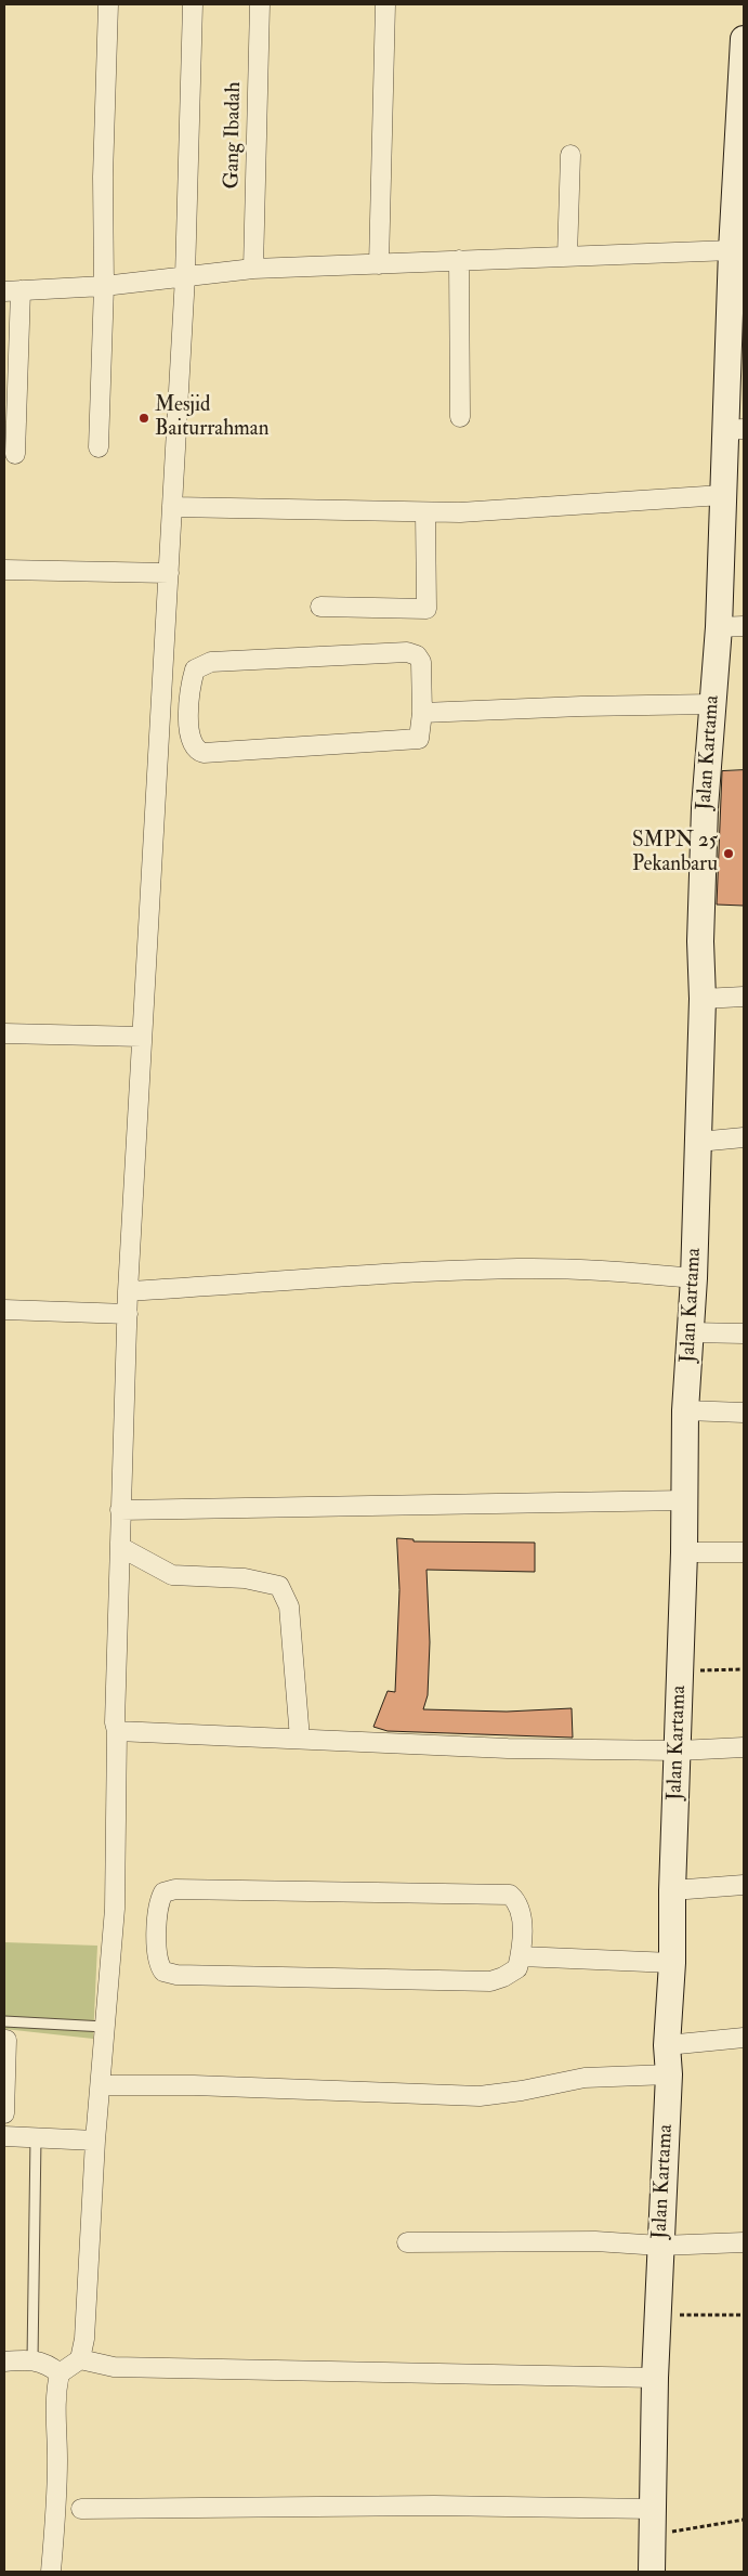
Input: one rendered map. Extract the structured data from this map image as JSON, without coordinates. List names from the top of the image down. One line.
{"streets":{"main road":["Jalan Kartama"],"street":["Gang Ibadah"]},"places":["Mesjid Baiturrahman","SMPN 25 Pekanbaru"]}
